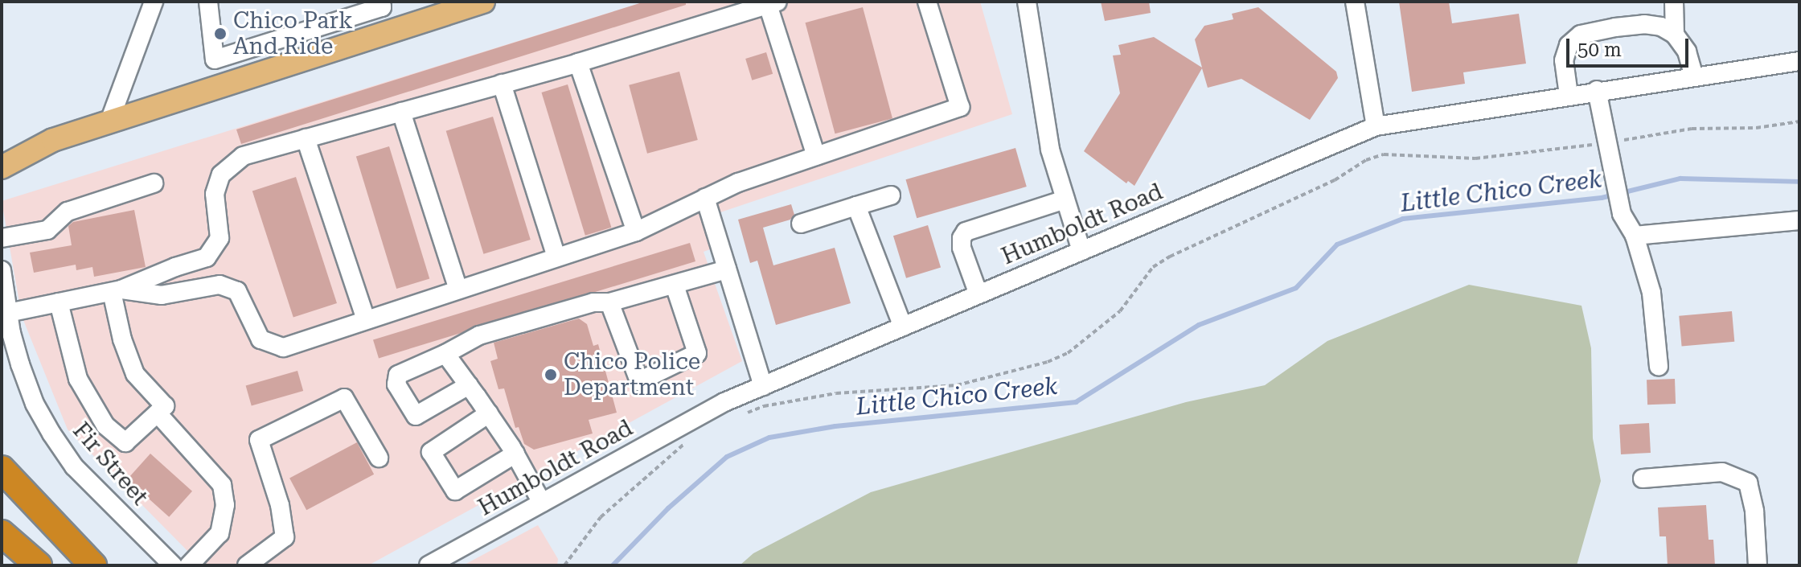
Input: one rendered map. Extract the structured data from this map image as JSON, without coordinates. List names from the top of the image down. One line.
{"streets":{"street":["Humboldt Road","Fir Street"]},"water":["Little Chico Creek"],"places":["Chico Park And Ride","Chico Police Department"],"scale_bar":"50 m"}
